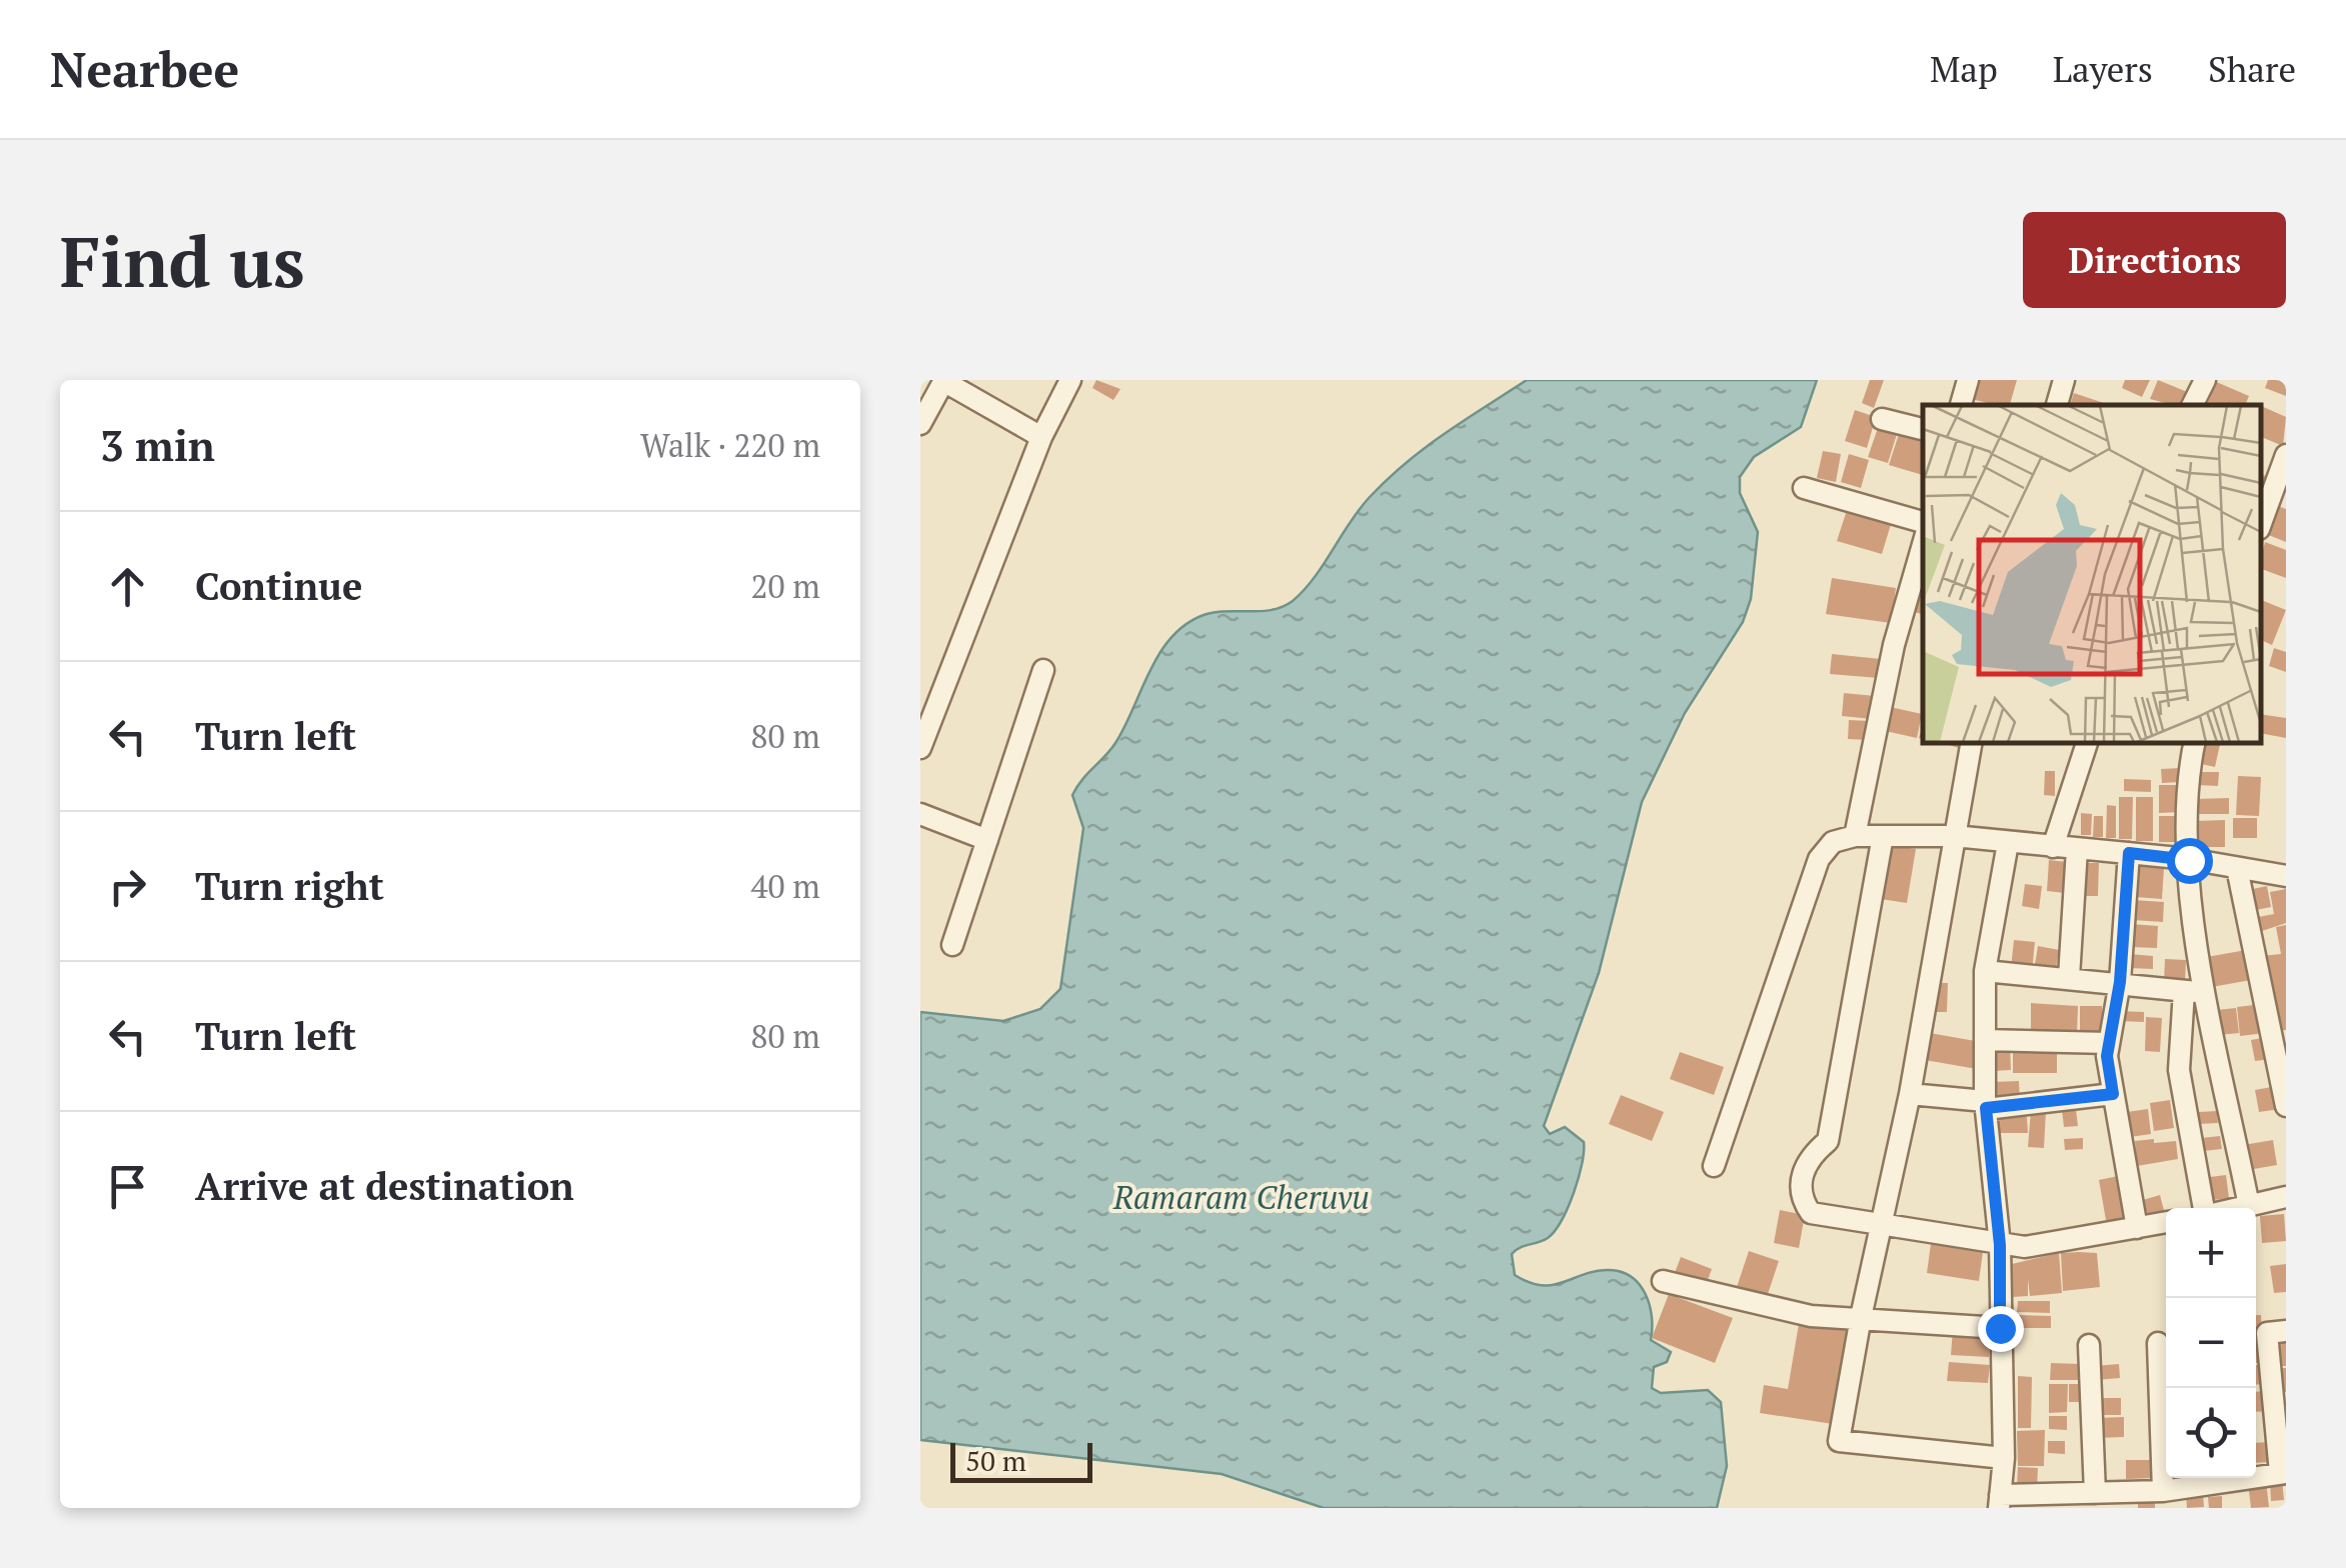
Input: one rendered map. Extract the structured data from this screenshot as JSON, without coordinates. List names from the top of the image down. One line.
{"water":["Ramaram Cheruvu"],"scale_bar":"50 m","page":{"header":"Nearbee","nav":["Map","Layers","Share"],"buttons":"Directions","title":"Find us","heading":["3 min","Walk · 220 m"],"list":[["Continue","20 m"],["Turn left","80 m"],["Turn right","40 m"],["Turn left","80 m"],"Arrive at destination"],"map_buttons":["+","−"],"scale":"50 m"}}
